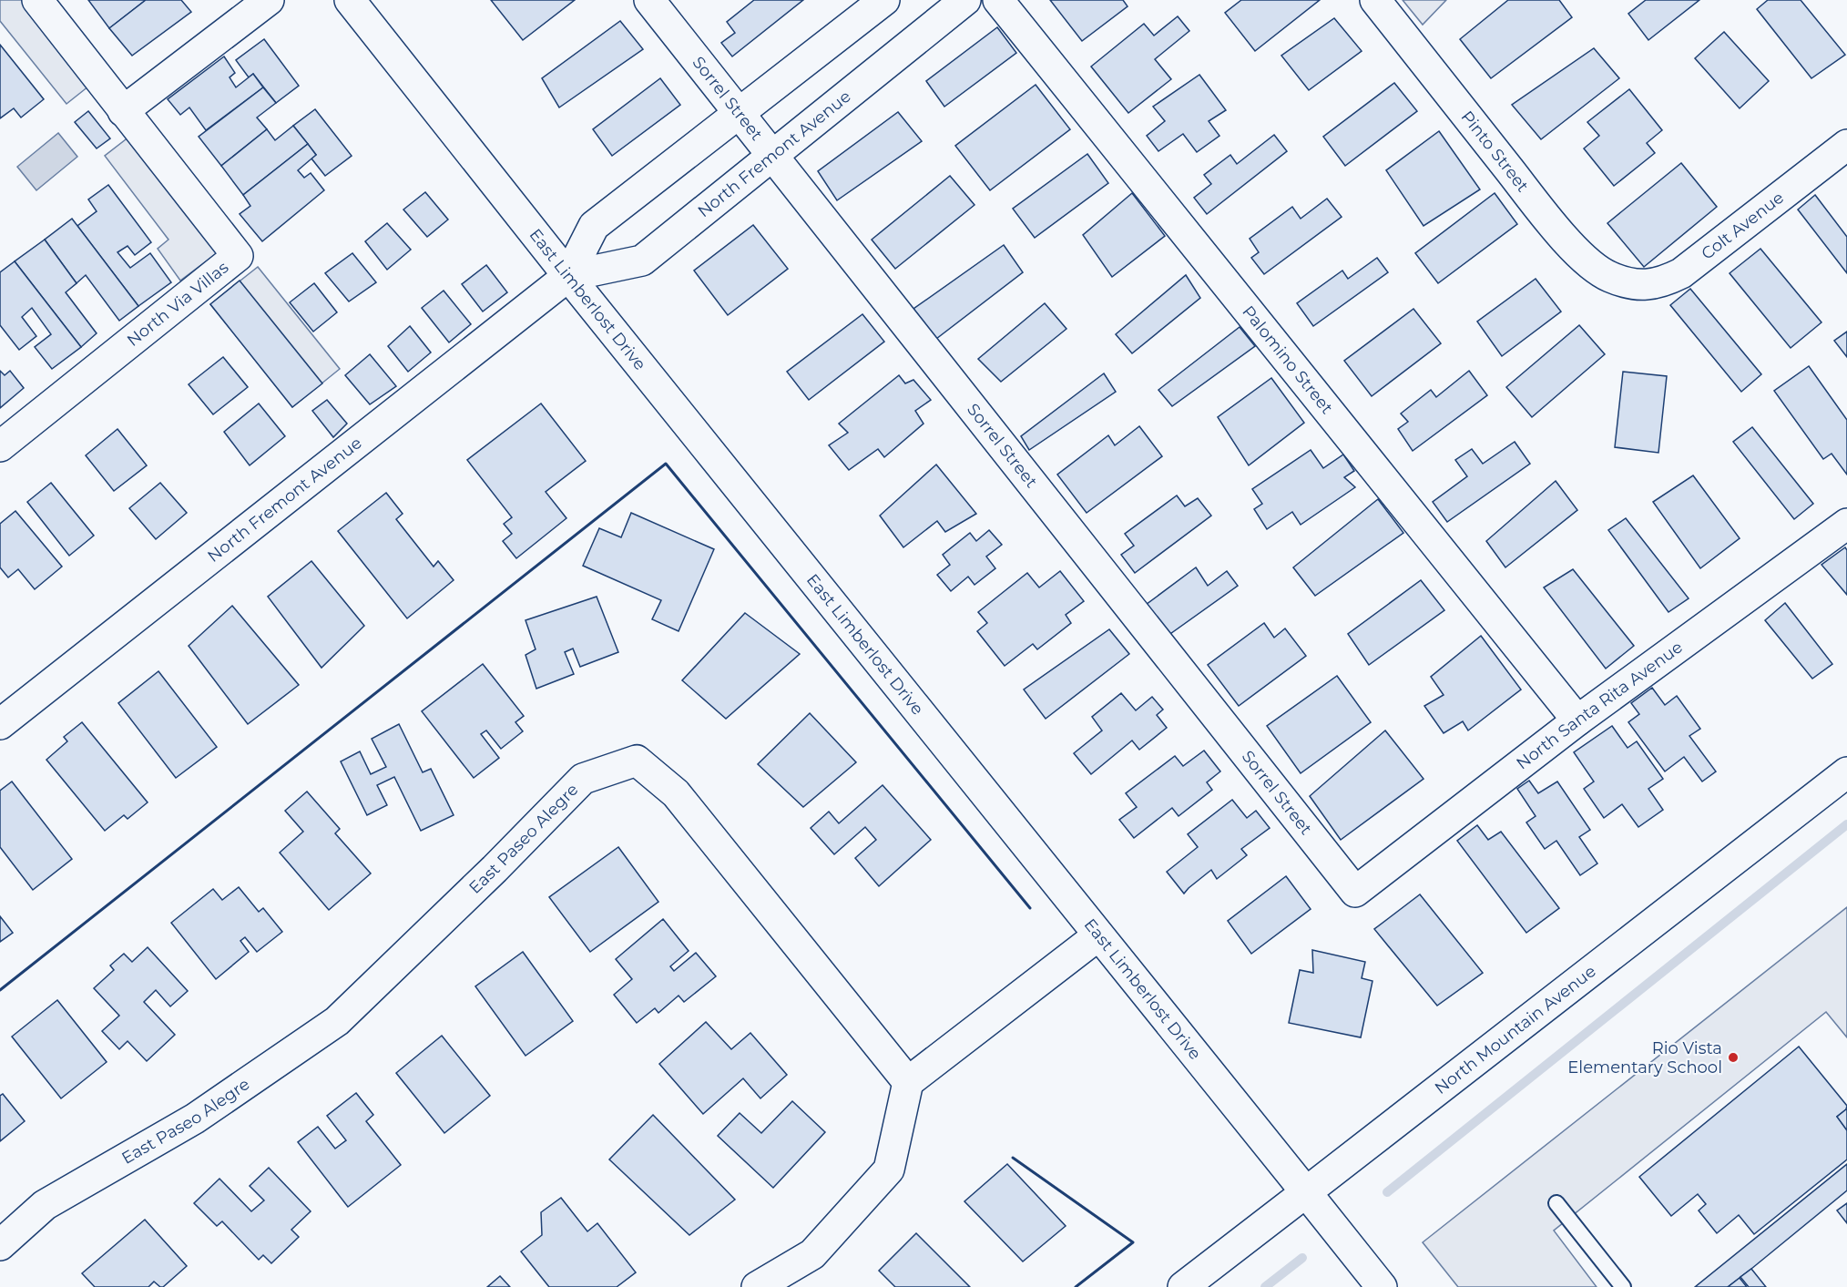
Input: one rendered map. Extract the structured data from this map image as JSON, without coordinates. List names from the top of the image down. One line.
{"streets":{"street":["Sorrel Street","Pinto Street","North Fremont Avenue","Colt Avenue","East Limberlost Drive","North Via Villas","Palomino Street","North Santa Rita Avenue","East Paseo Alegre","North Mountain Avenue"]},"crossings":[["Sorrel Street","North Fremont Avenue"],["Sorrel Street","North Santa Rita Avenue"],["Pinto Street","Colt Avenue"],["North Fremont Avenue","East Limberlost Drive"],["East Limberlost Drive","North Mountain Avenue"],["Palomino Street","North Santa Rita Avenue"]],"places":["Rio Vista Elementary School"]}
